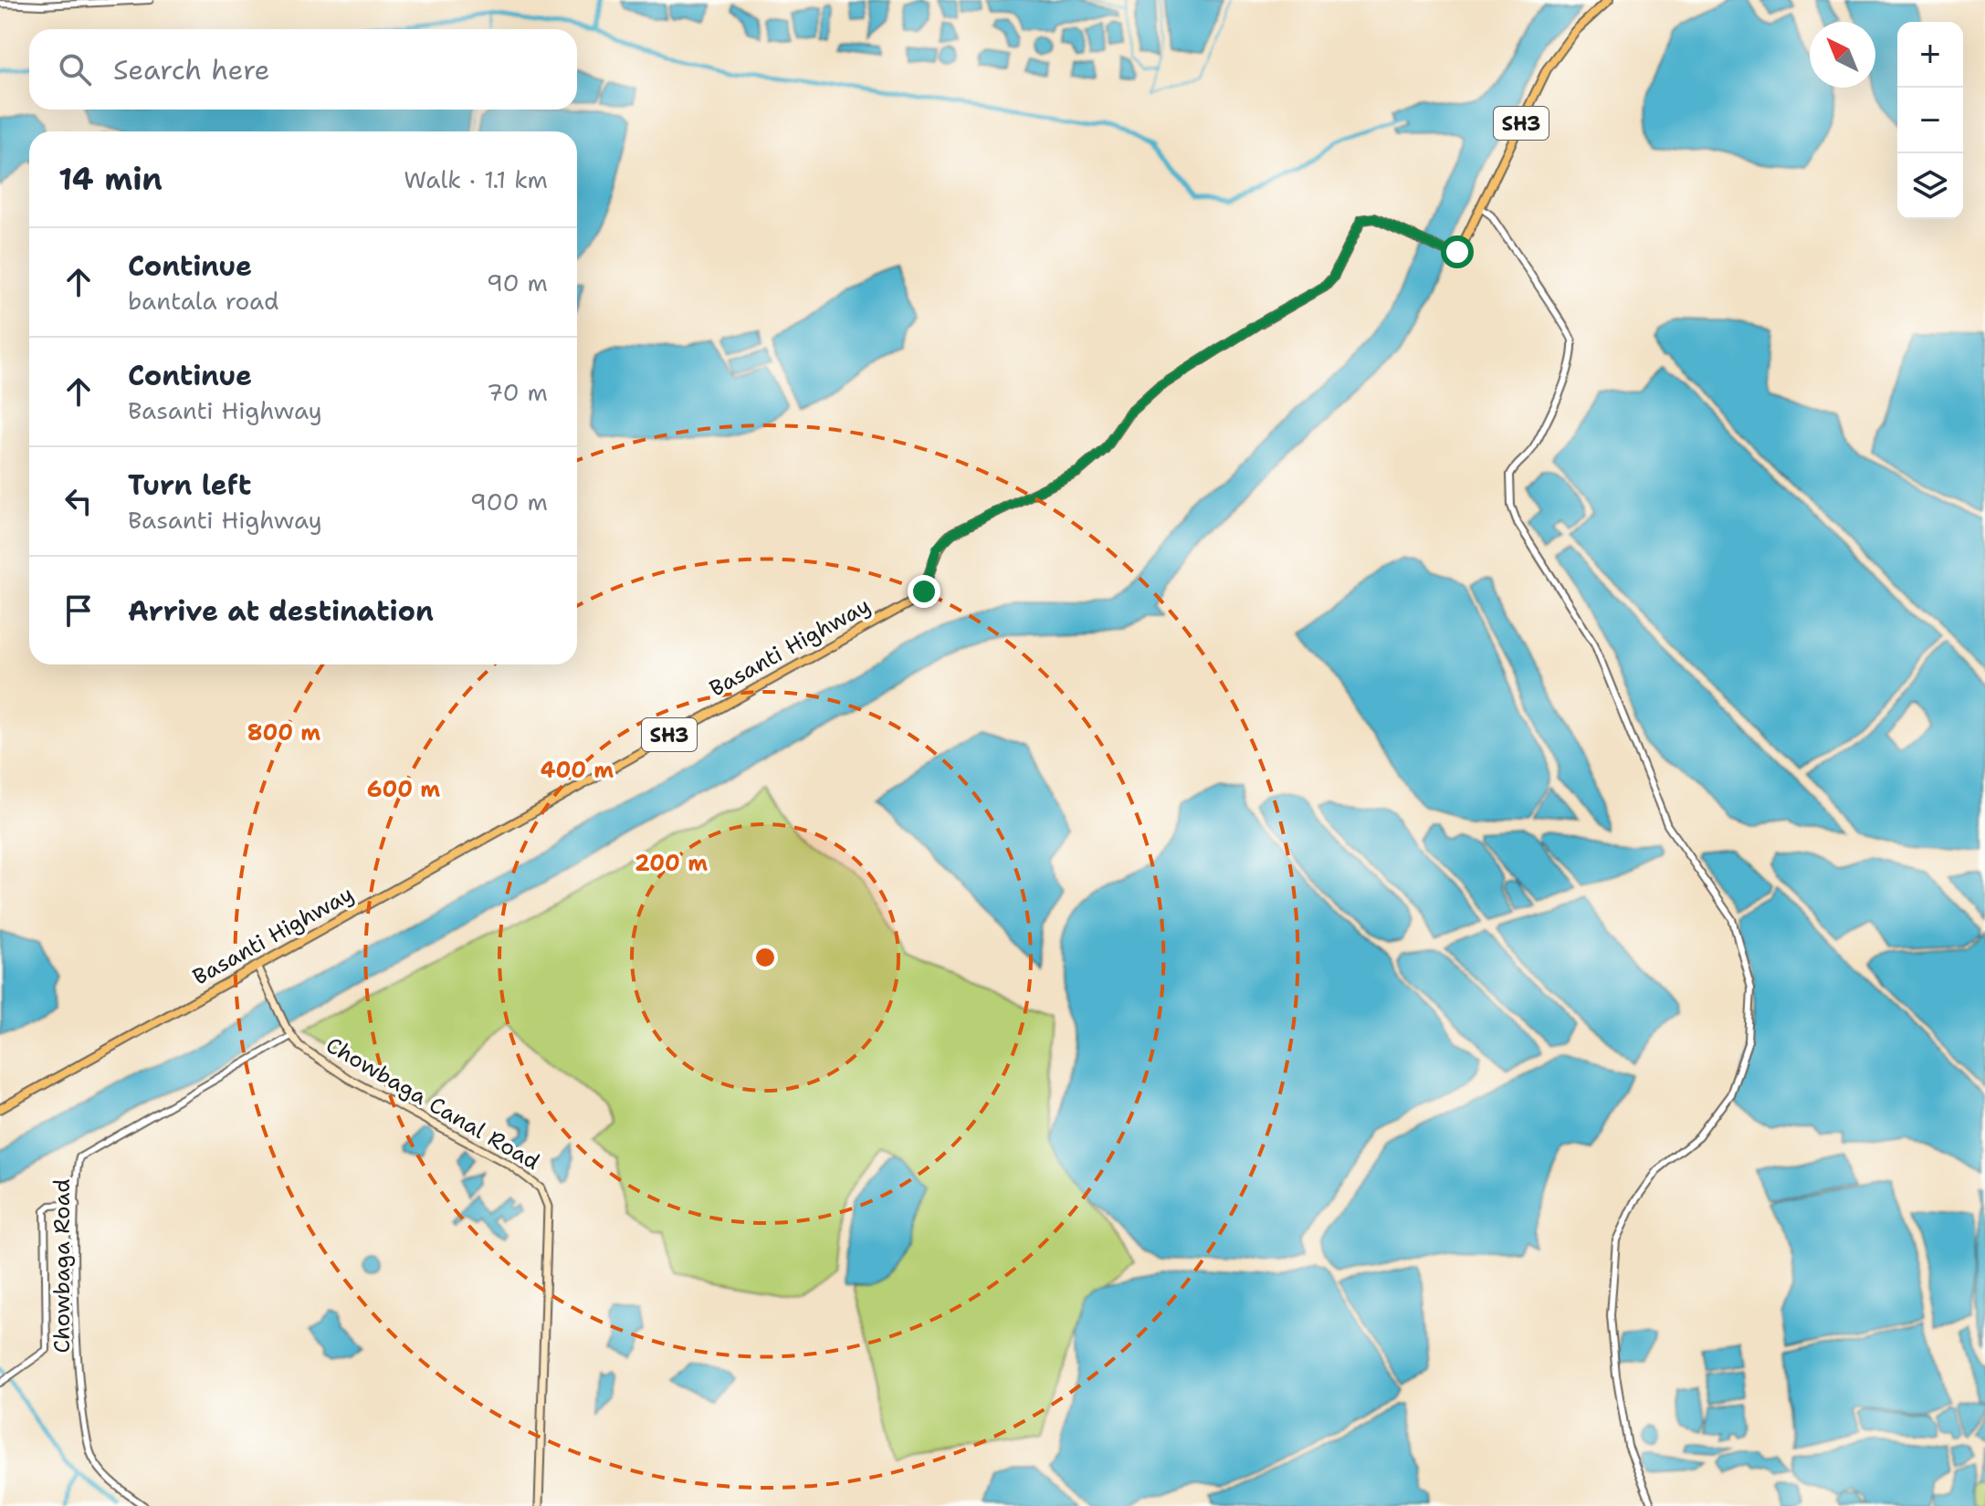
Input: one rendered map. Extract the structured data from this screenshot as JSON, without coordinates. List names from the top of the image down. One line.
{"streets":{"main road":["SH3","Basanti Highway","Chowbaga Canal Road"],"street":["Chowbaga Road"]},"crossings":[["SH3","Basanti Highway"],["Basanti Highway","Chowbaga Canal Road"],["Chowbaga Canal Road","Chowbaga Road"]],"north":"top left","page":{"map_buttons":["+","−"],"search":"Search here","heading":["14 min","Walk · 1.1 km"],"list":[["Continue","bantala road","90 m"],["Continue","Basanti Highway","70 m"],["Turn left","Basanti Highway","900 m"],"Arrive at destination"]},"rings":["800 m","400 m","600 m","200 m"]}
